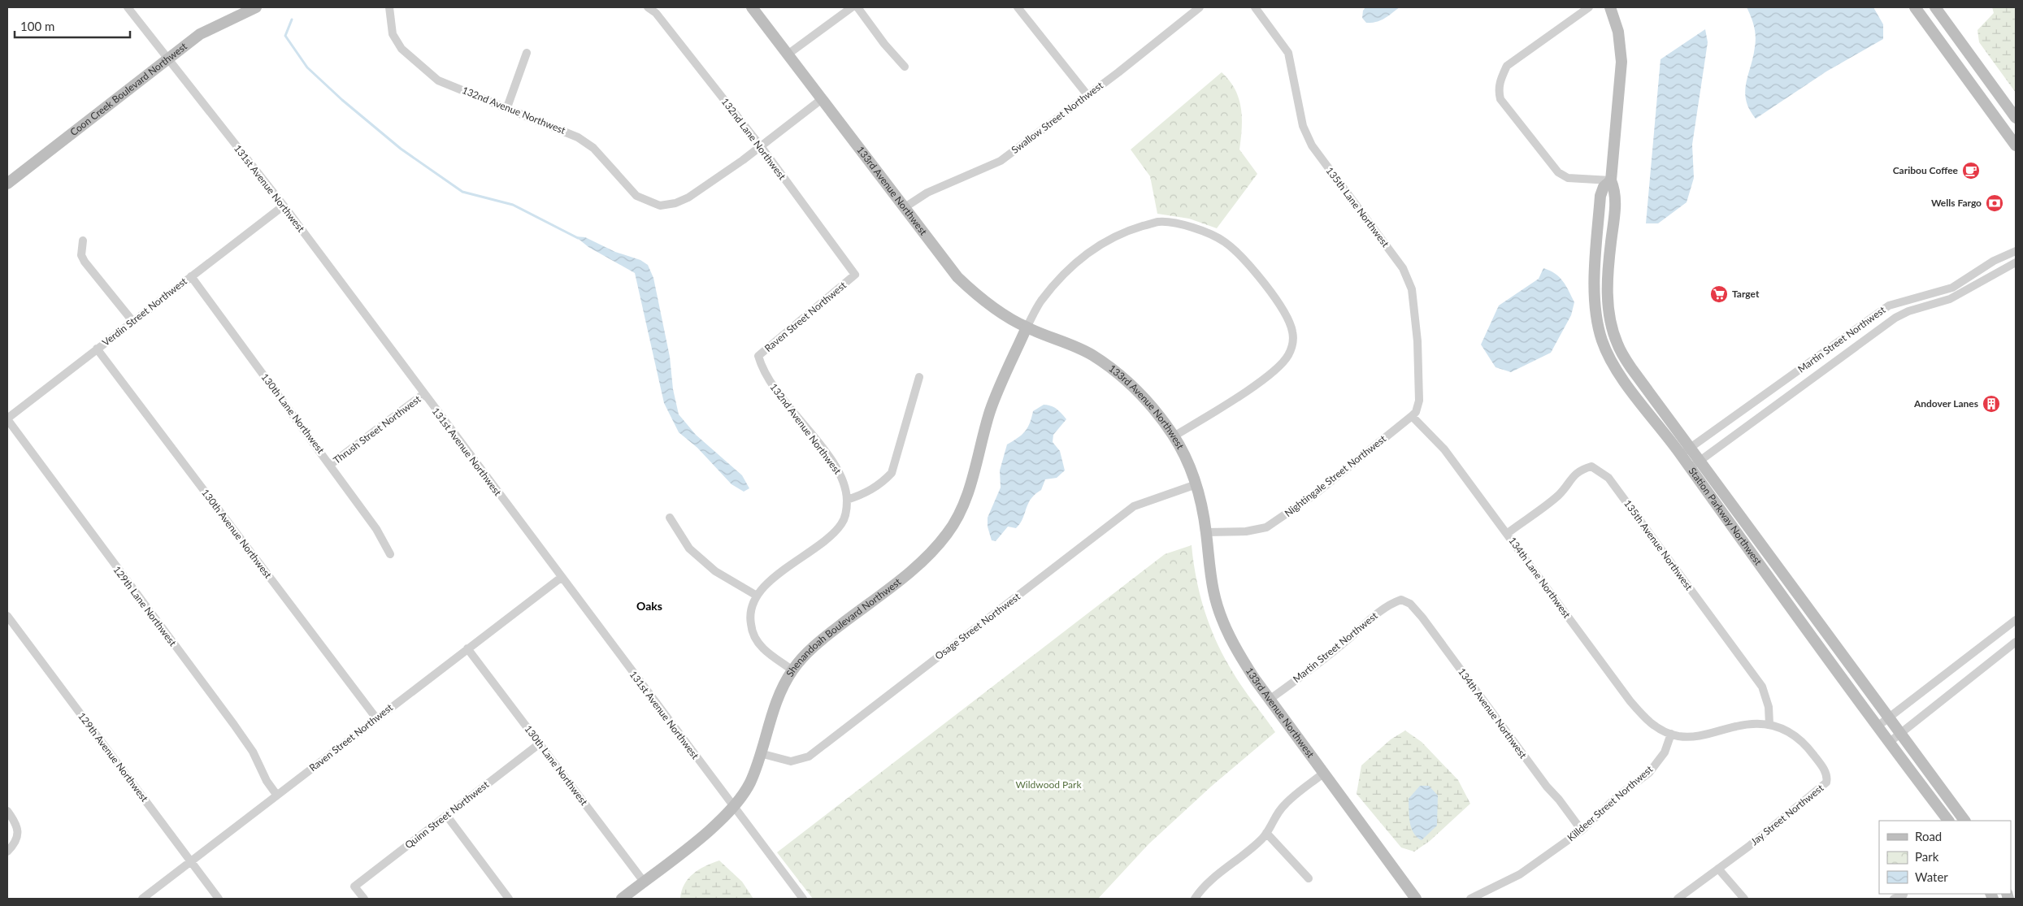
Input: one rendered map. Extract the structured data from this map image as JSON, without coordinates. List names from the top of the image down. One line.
{"streets":{"street":["Coon Creek Boulevard Northwest","132nd Avenue Northwest","Swallow Street Northwest","132nd Lane Northwest","131st Avenue Northwest","133rd Avenue Northwest","135th Lane Northwest","Verdin Street Northwest","Raven Street Northwest","Martin Street Northwest","130th Lane Northwest","Thrush Street Northwest","Nightingale Street Northwest","Station Parkway Northwest","130th Avenue Northwest","135th Avenue Northwest","134th Lane Northwest","129th Lane Northwest","Osage Street Northwest","Shenandoah Boulevard Northwest","134th Avenue Northwest","129th Avenue Northwest","Killdeer Street Northwest","Quinn Street Northwest","Jay Street Northwest"]},"crossings":[["Coon Creek Boulevard Northwest","131st Avenue Northwest"],["132nd Avenue Northwest","132nd Lane Northwest"],["132nd Avenue Northwest","Raven Street Northwest"],["Swallow Street Northwest","133rd Avenue Northwest"],["132nd Lane Northwest","Raven Street Northwest"],["131st Avenue Northwest","Verdin Street Northwest"],["131st Avenue Northwest","Raven Street Northwest"],["131st Avenue Northwest","Thrush Street Northwest"],["131st Avenue Northwest","Shenandoah Boulevard Northwest"],["133rd Avenue Northwest","Martin Street Northwest"],["133rd Avenue Northwest","Nightingale Street Northwest"],["133rd Avenue Northwest","Osage Street Northwest"],["133rd Avenue Northwest","Shenandoah Boulevard Northwest"],["135th Lane Northwest","Nightingale Street Northwest"],["135th Lane Northwest","134th Lane Northwest"],["Verdin Street Northwest","130th Lane Northwest"],["Verdin Street Northwest","130th Avenue Northwest"],["Verdin Street Northwest","129th Lane Northwest"],["Raven Street Northwest","130th Lane Northwest"],["Raven Street Northwest","130th Avenue Northwest"],["Raven Street Northwest","129th Lane Northwest"],["Raven Street Northwest","129th Avenue Northwest"],["Martin Street Northwest","Station Parkway Northwest"],["Martin Street Northwest","134th Avenue Northwest"],["130th Lane Northwest","Thrush Street Northwest"],["130th Lane Northwest","Shenandoah Boulevard Northwest"],["130th Lane Northwest","Quinn Street Northwest"],["Nightingale Street Northwest","134th Lane Northwest"],["135th Avenue Northwest","134th Lane Northwest"],["135th Avenue Northwest","Jay Street Northwest"],["134th Lane Northwest","Killdeer Street Northwest"],["Osage Street Northwest","Shenandoah Boulevard Northwest"],["134th Avenue Northwest","Killdeer Street Northwest"]],"districts":["Oaks"],"parks":["Wildwood Park"],"places":{"cafe":["Caribou Coffee"],"bank":["Wells Fargo"],"supermarket":["Target"],"building":["Andover Lanes"]},"legend":["Road","Park","Water"],"scale_bar":"100 m"}
